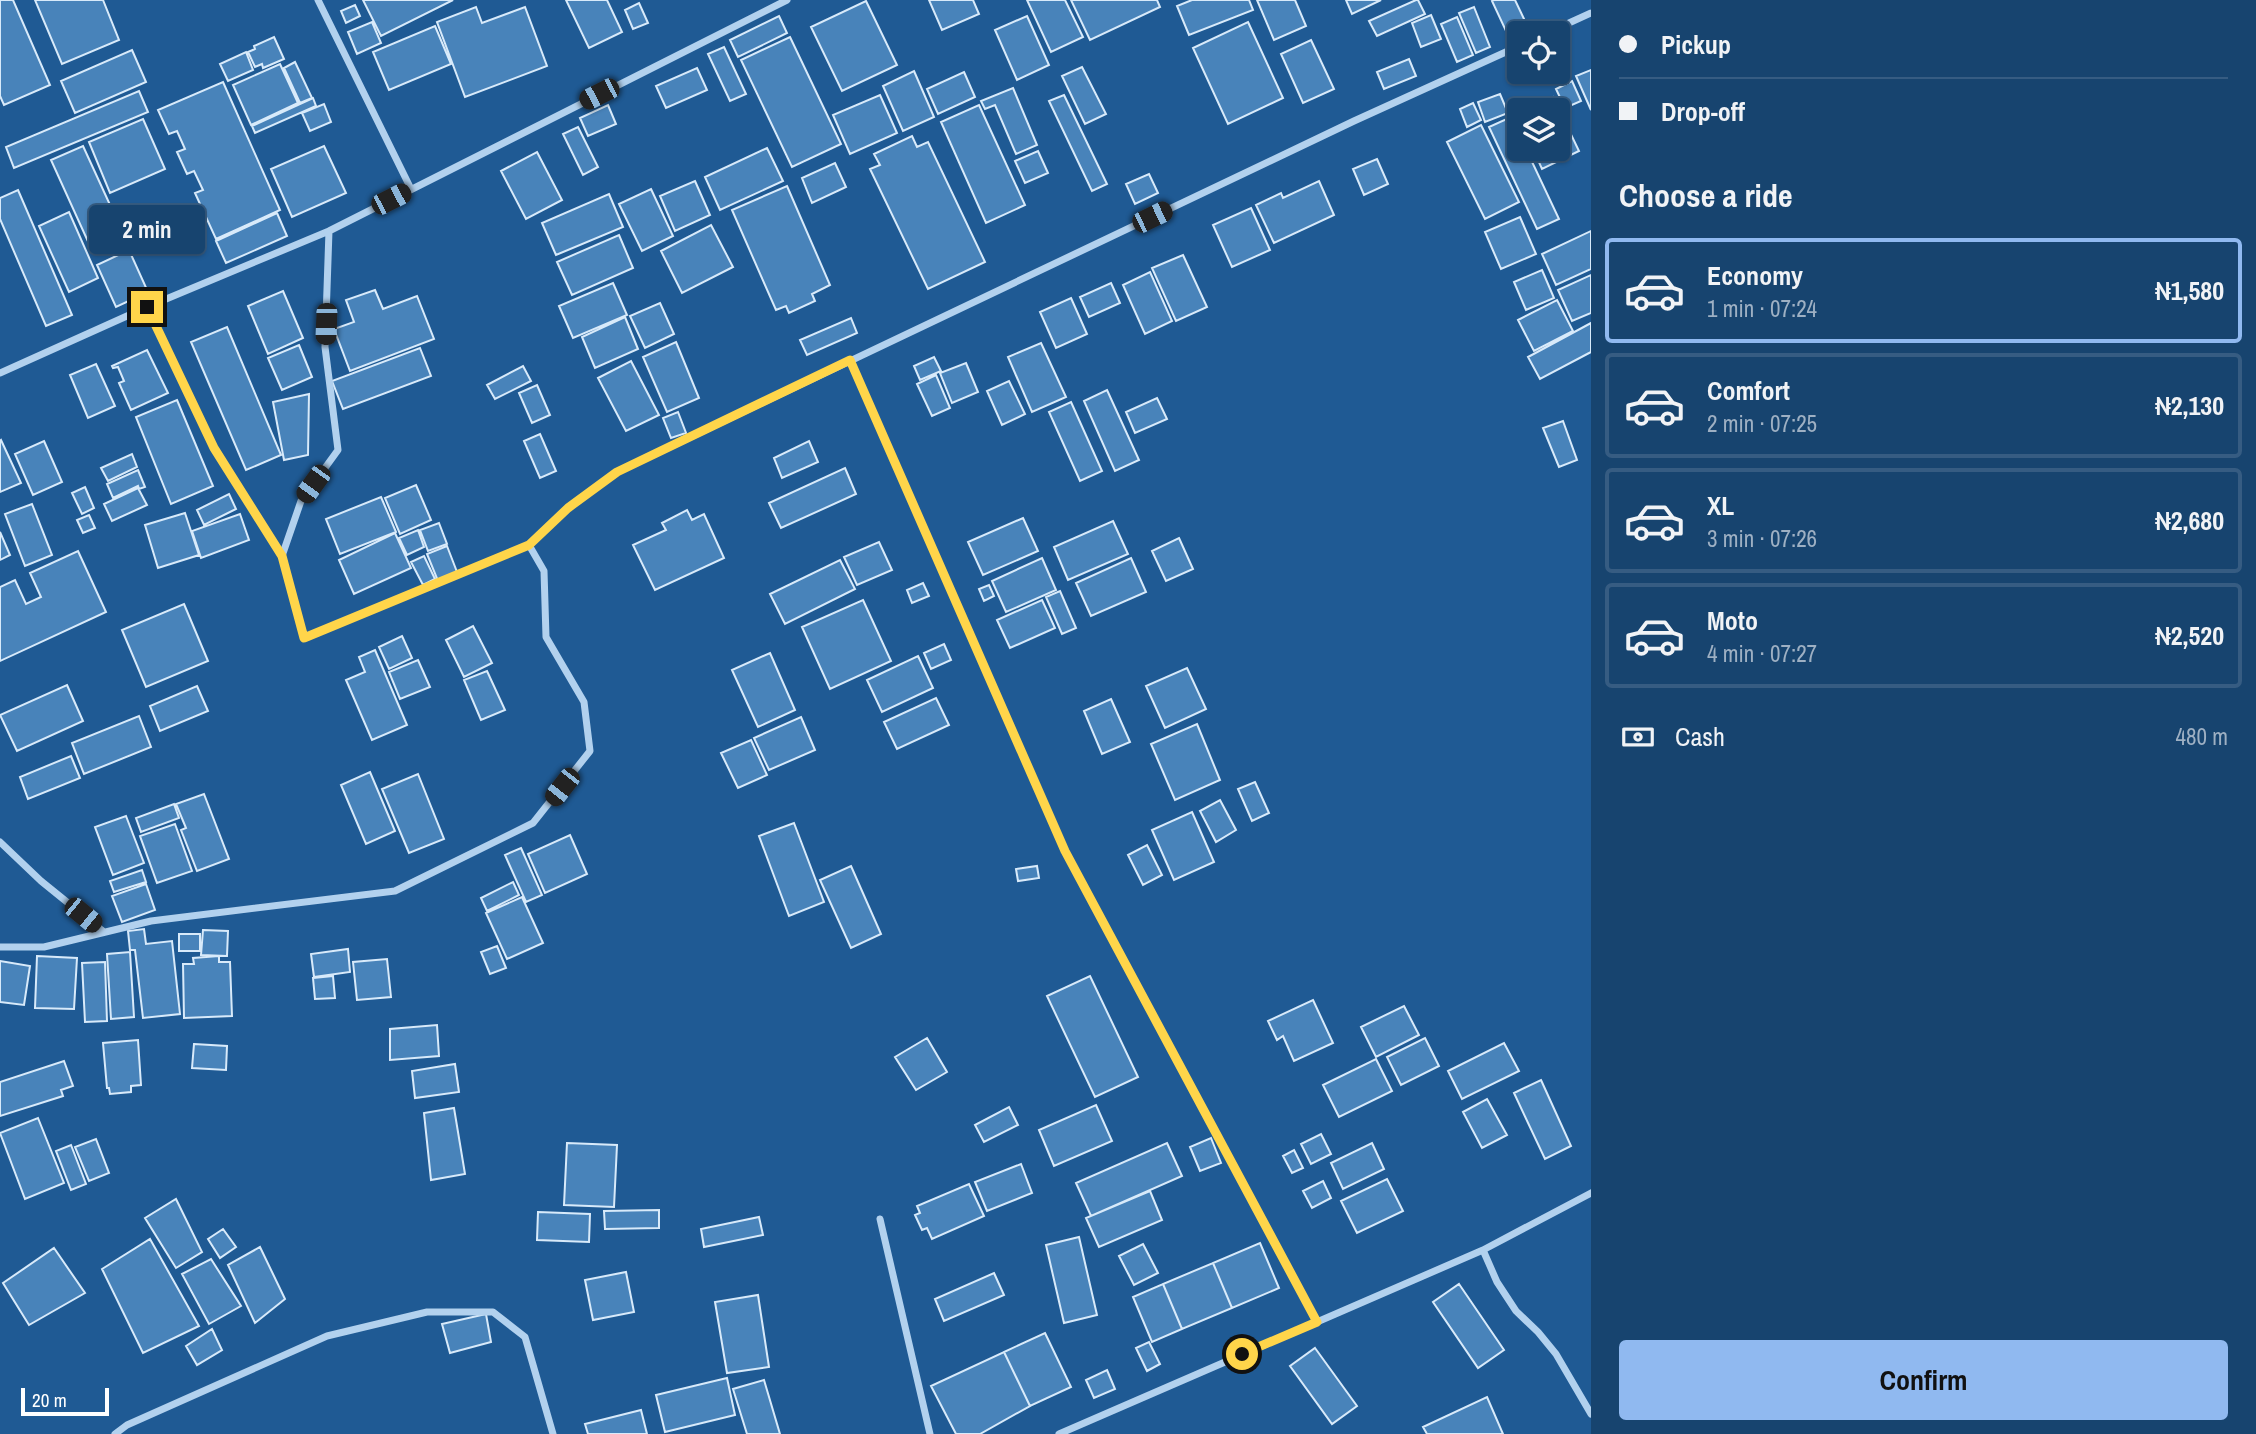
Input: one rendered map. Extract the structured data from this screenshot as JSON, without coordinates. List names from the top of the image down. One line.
{"scale_bar":"20 m","page":{"banner":["Pickup","Drop-off"],"heading":"Choose a ride","bubble":"2 min","list":[{"name":"Economy","note":"1 min · 07:24","value":"₦1,580"},{"name":"Comfort","note":"2 min · 07:25","value":"₦2,130"},{"name":"XL","note":"3 min · 07:26","value":"₦2,680"},{"name":"Moto","note":"4 min · 07:27","value":"₦2,520"}],"pay":["Cash","480 m"],"buttons":"Confirm","scale":"20 m"}}
